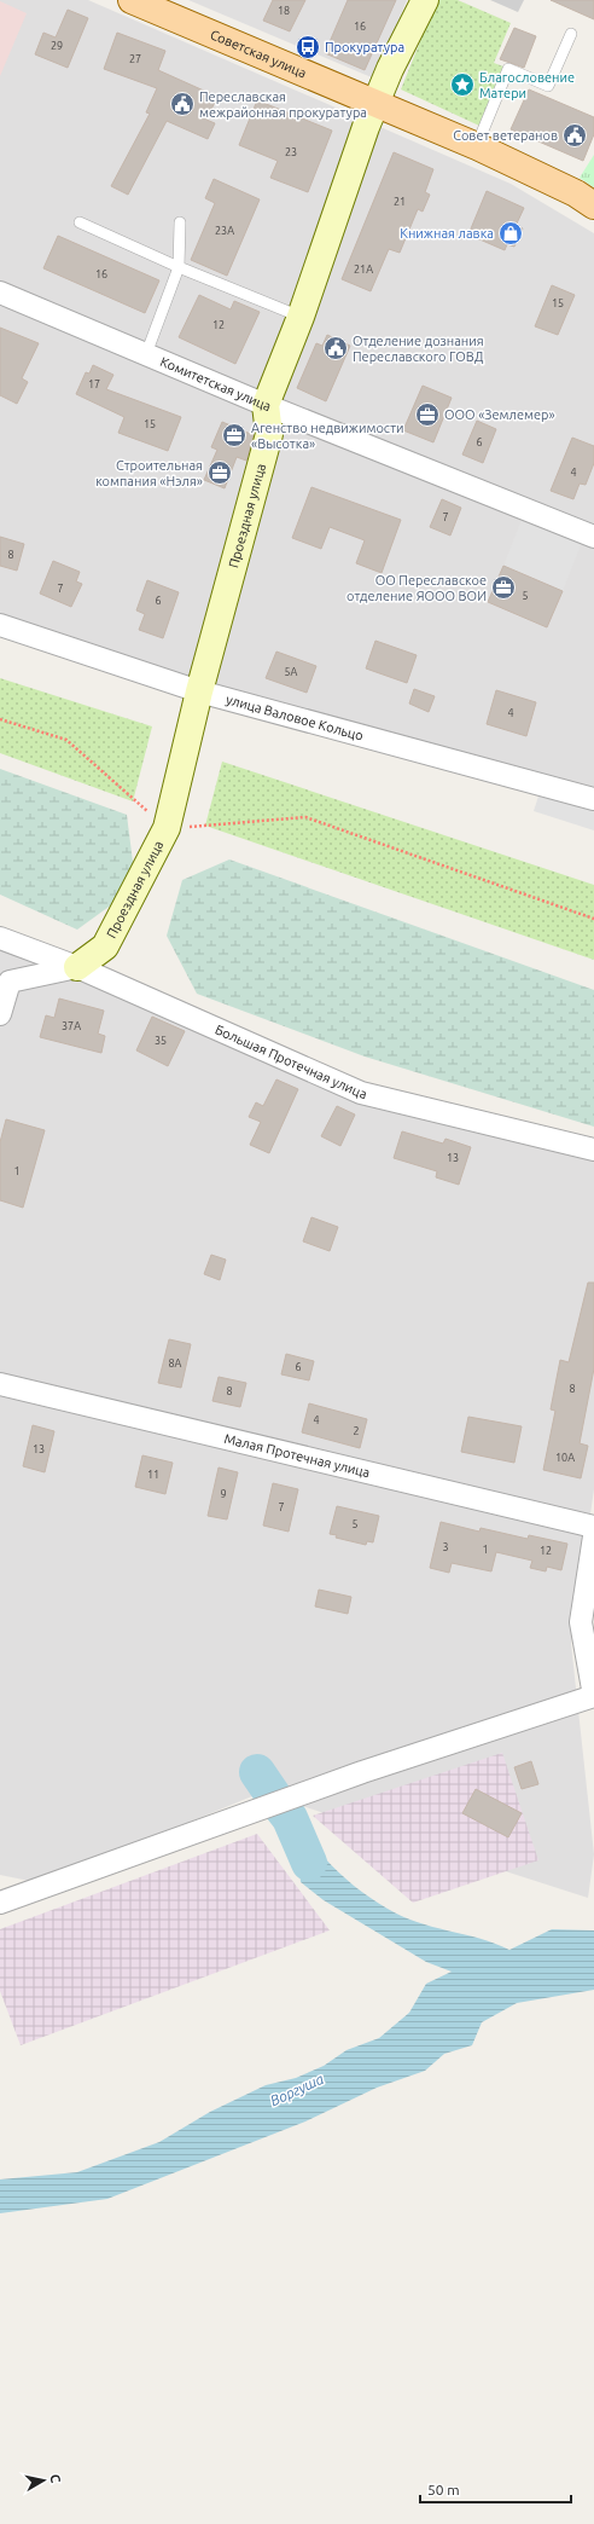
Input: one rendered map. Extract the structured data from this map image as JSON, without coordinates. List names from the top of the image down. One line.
{"streets":{"main road":["Советская улица"],"street":["Комитетская улица","Проездная улица","улица Валовое Кольцо","Большая Протечная улица","Малая Протечная улица"]},"crossings":[["Советская улица","Проездная улица"],["Комитетская улица","Проездная улица"],["Проездная улица","улица Валовое Кольцо"],["Проездная улица","Большая Протечная улица"]],"water":["Воргуша"],"places":{"bus stop":["Прокуратура"],"place":["Благословение Матери"],"public building":["Переславская межрайонная прокуратура","Совет ветеранов","Отделение дознания Переславского ГОВД"],"shop":["Книжная лавка"],"office":["ООО «Землемер»","Агенство недвижимости «Высотка»","Строительная компания «Нэля»","ОО Переславское отделение ЯООО ВОИ"]},"house_numbers":["18","16","29","27","23","21","23А","21А","16","15","12","17","15","6","4","7","8","7","5","6","5А","4","37А","35","13","1","8А","6","8","8","4","2","13","10А","11","9","7","5","3","1","12"],"scale_bar":"50 m","north":"right"}
